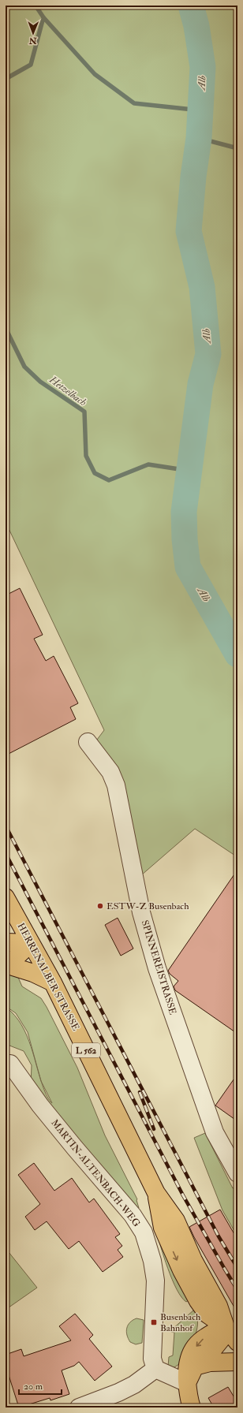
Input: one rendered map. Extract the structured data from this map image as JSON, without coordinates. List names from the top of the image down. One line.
{"streets":{"main road":["HERRENALBER STRASSE","L 562"],"street":["SPINNEREISTRASSE","MARTIN-ALTENBACH-WEG"]},"crossings":[["HERRENALBER STRASSE","L 562"]],"water":["Alb","Hetzelbach"],"places":{"other":["ESTW-Z Busenbach"],"transit":["Busenbach Bahnhof"]},"scale_bar":"20 m","north":"bottom"}
